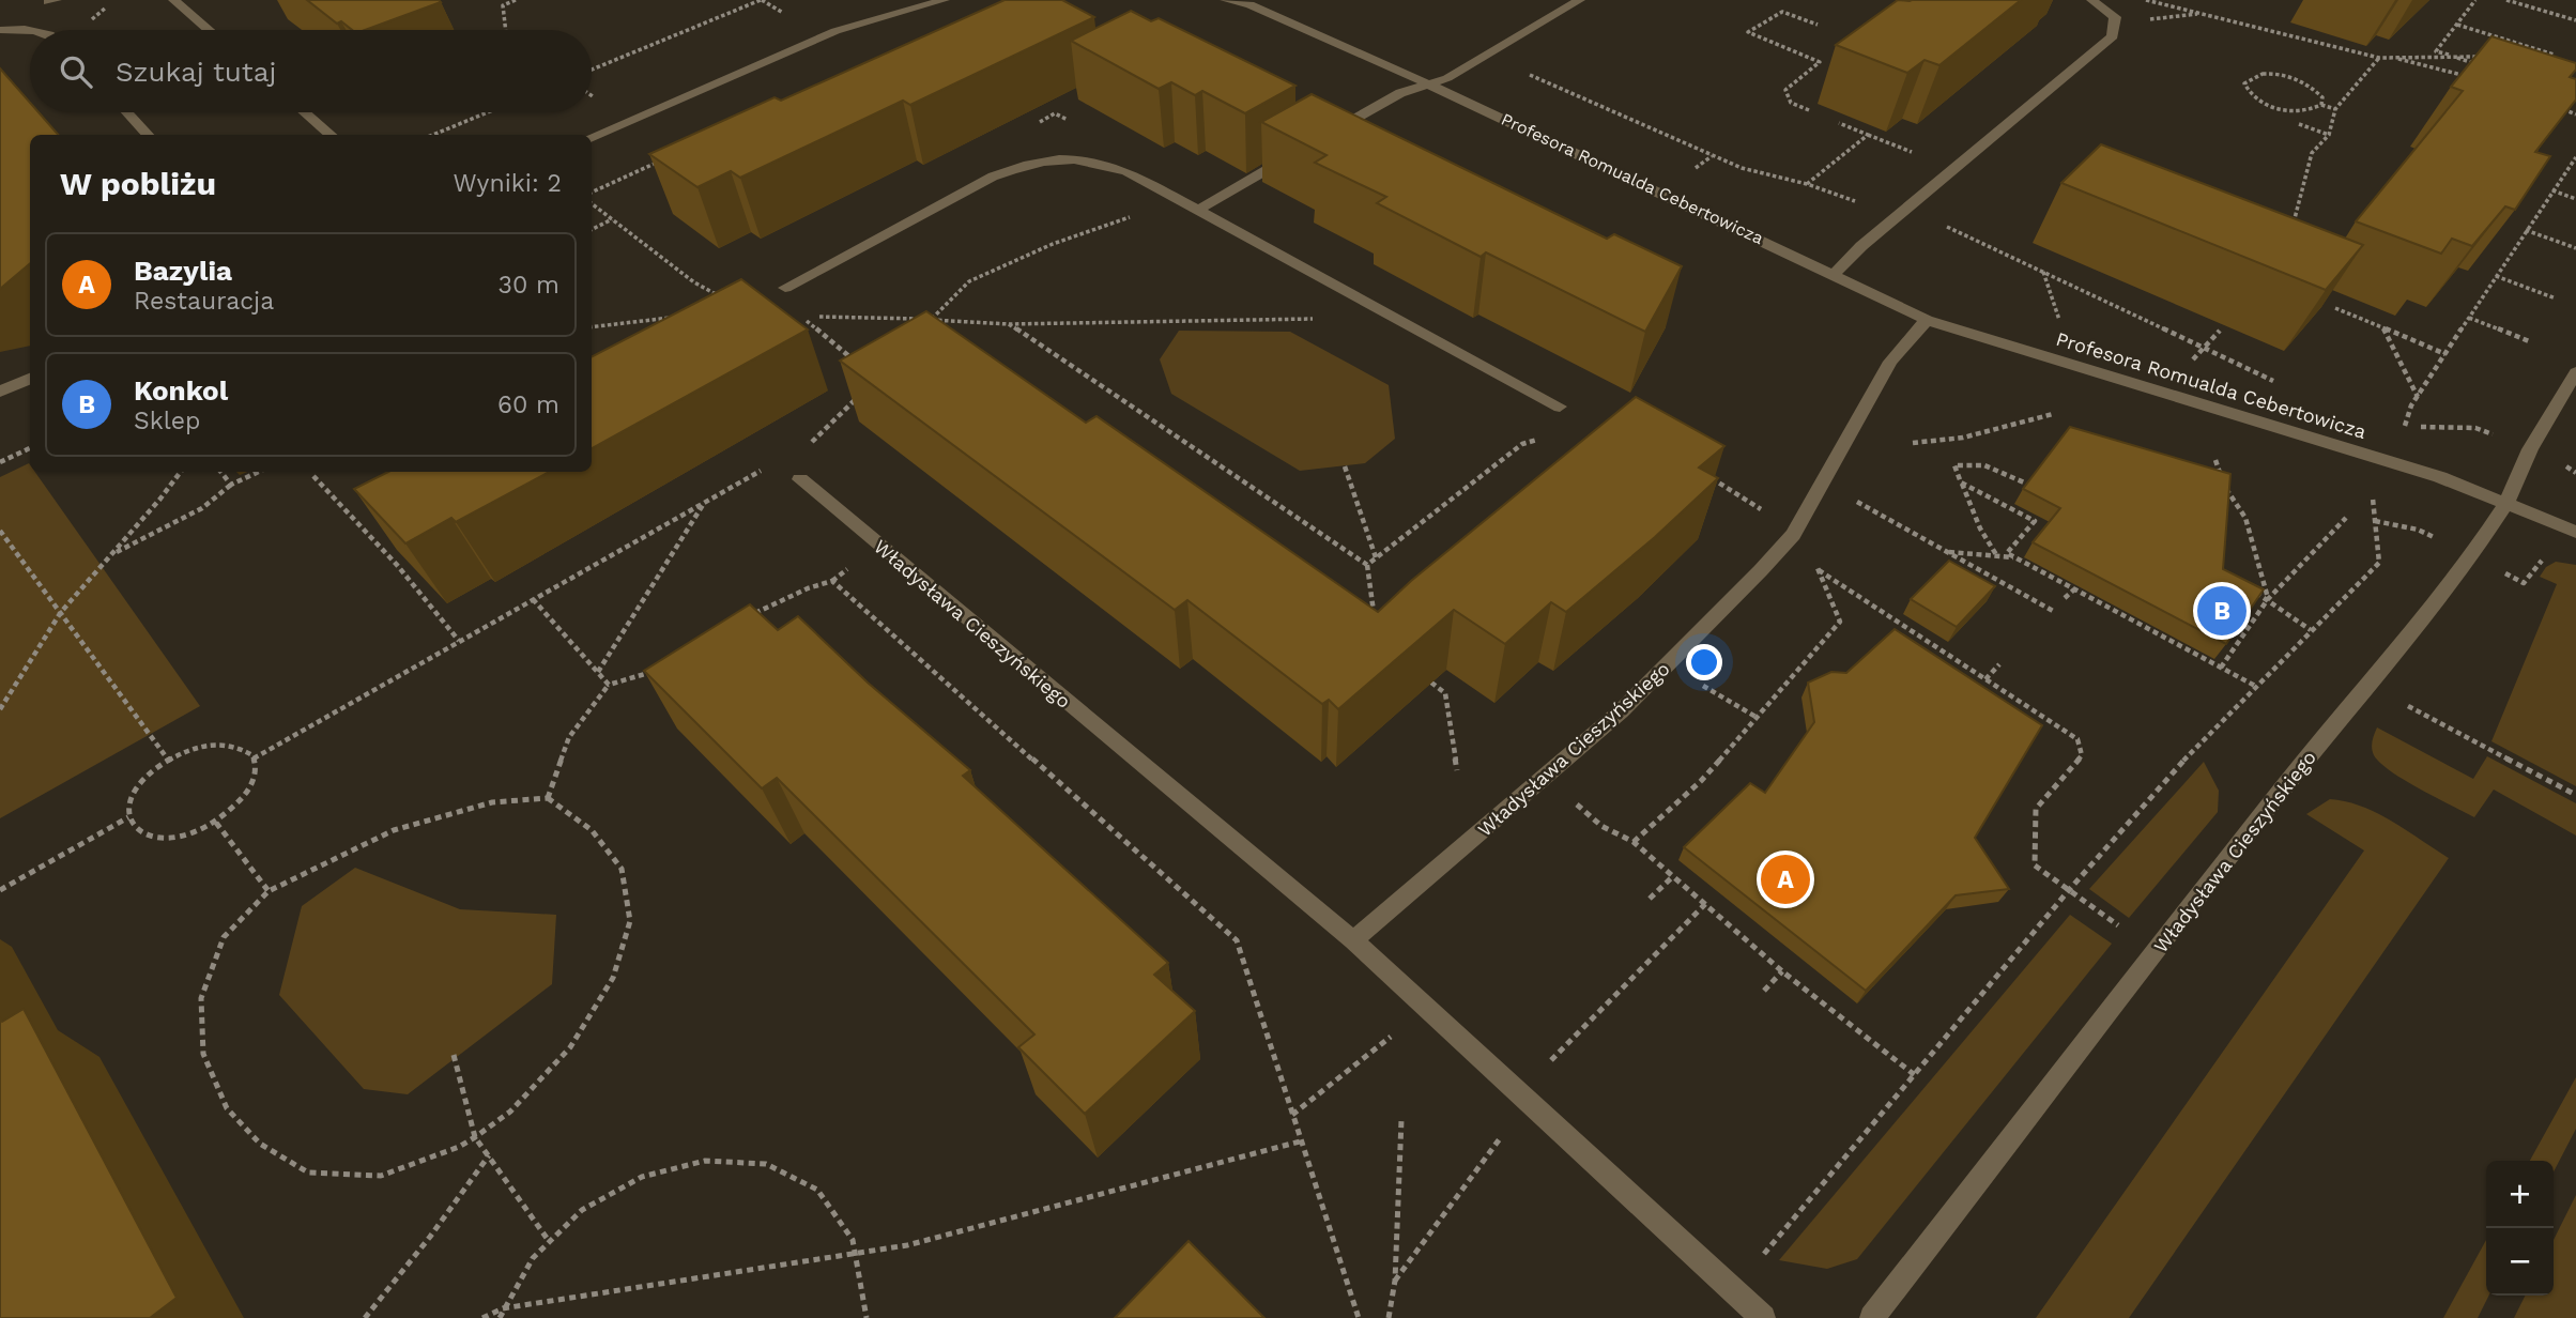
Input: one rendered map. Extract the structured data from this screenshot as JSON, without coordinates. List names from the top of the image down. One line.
{"streets":{"street":["Profesora Romualda Cebertowicza","Władysława Cieszyńskiego"]},"crossings":[["Profesora Romualda Cebertowicza","Władysława Cieszyńskiego"]],"page":{"search":"Szukaj tutaj","heading":["W pobliżu","Wyniki: 2"],"list":[{"mark":"A","name":"Bazylia","note":"Restauracja","value":"30 m"},{"mark":"B","name":"Konkol","note":"Sklep","value":"60 m"}],"pins":["B","A"],"map_buttons":["+","−"]}}
